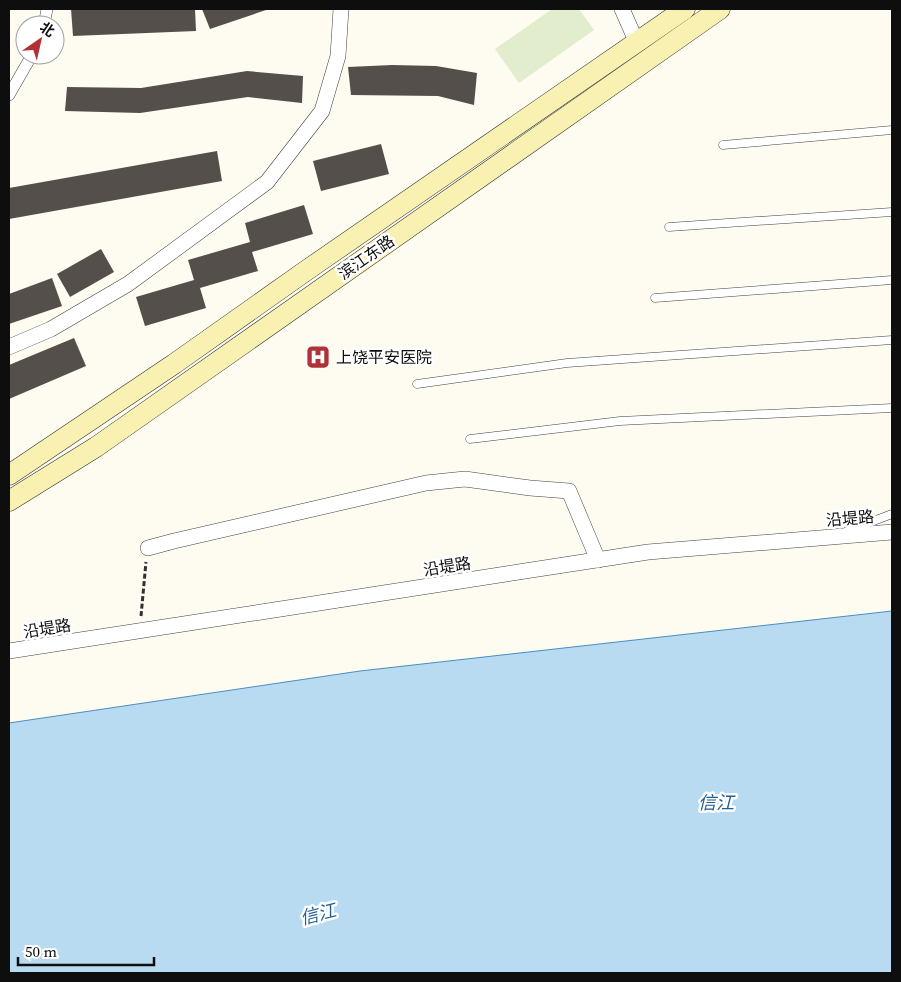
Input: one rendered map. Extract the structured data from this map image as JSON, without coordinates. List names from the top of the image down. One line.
{"streets":{"main road":["滨江东路"],"street":["沿堤路"]},"water":["信江"],"places":{"hospital":["上饶平安医院"]},"scale_bar":"50 m","north":"top right"}
